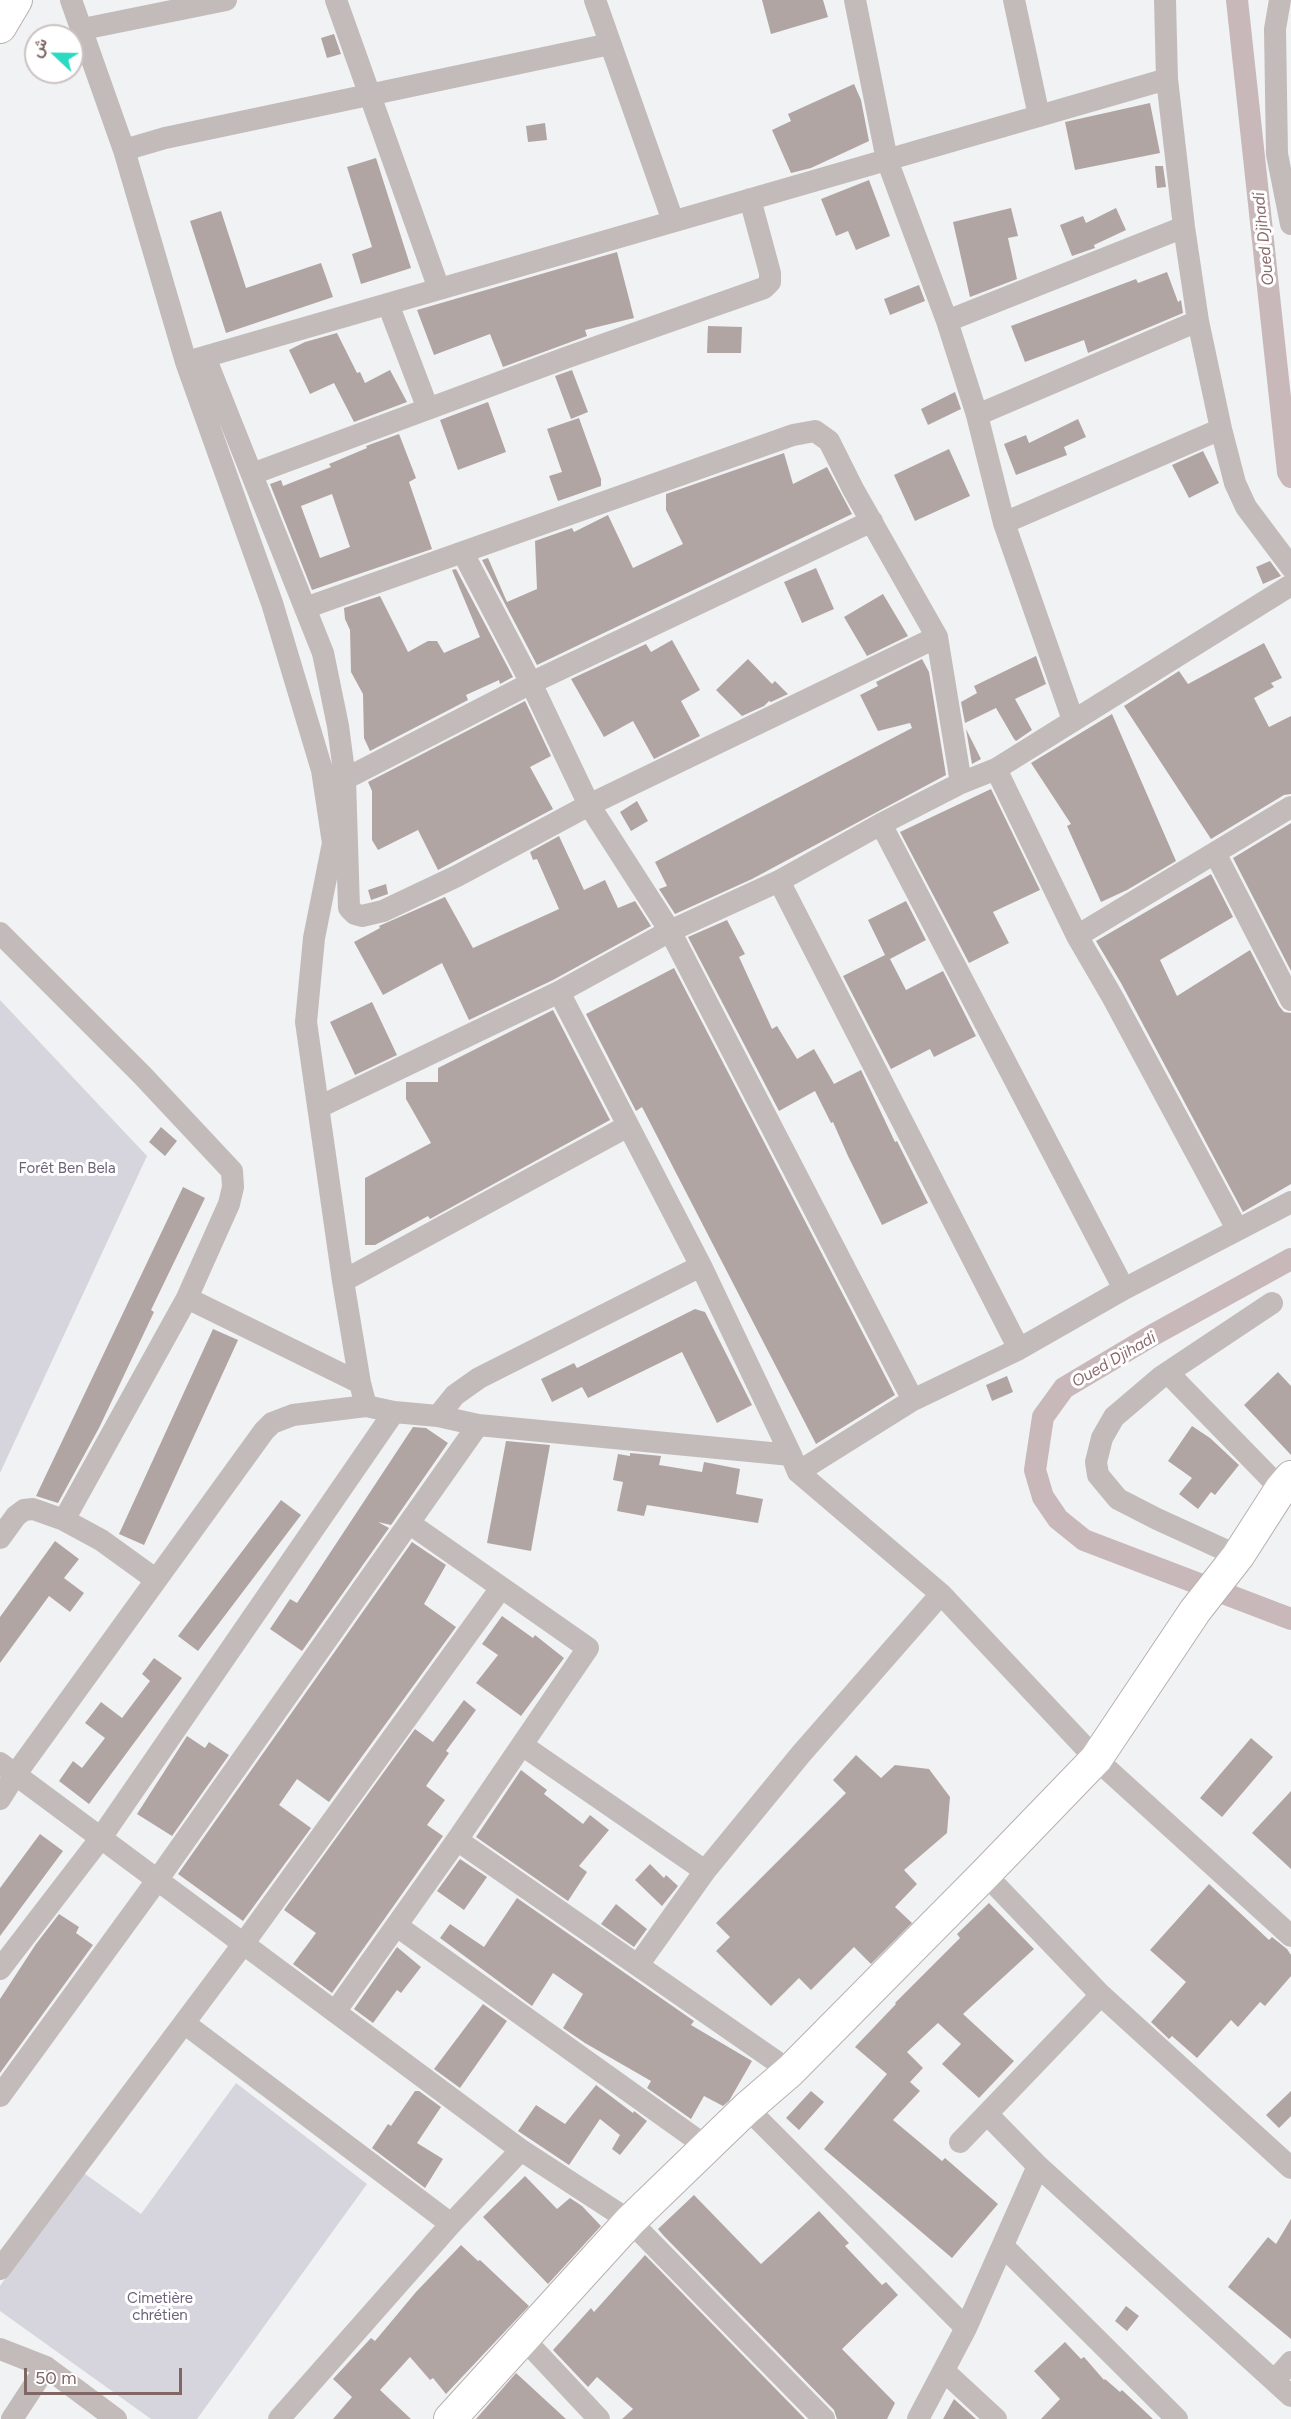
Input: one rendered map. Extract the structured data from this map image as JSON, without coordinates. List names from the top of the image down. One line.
{"water":["Oued Djihadi"],"parks":["Forêt Ben Bela","Cimetière chrétien"],"scale_bar":"50 m","north":"left"}
